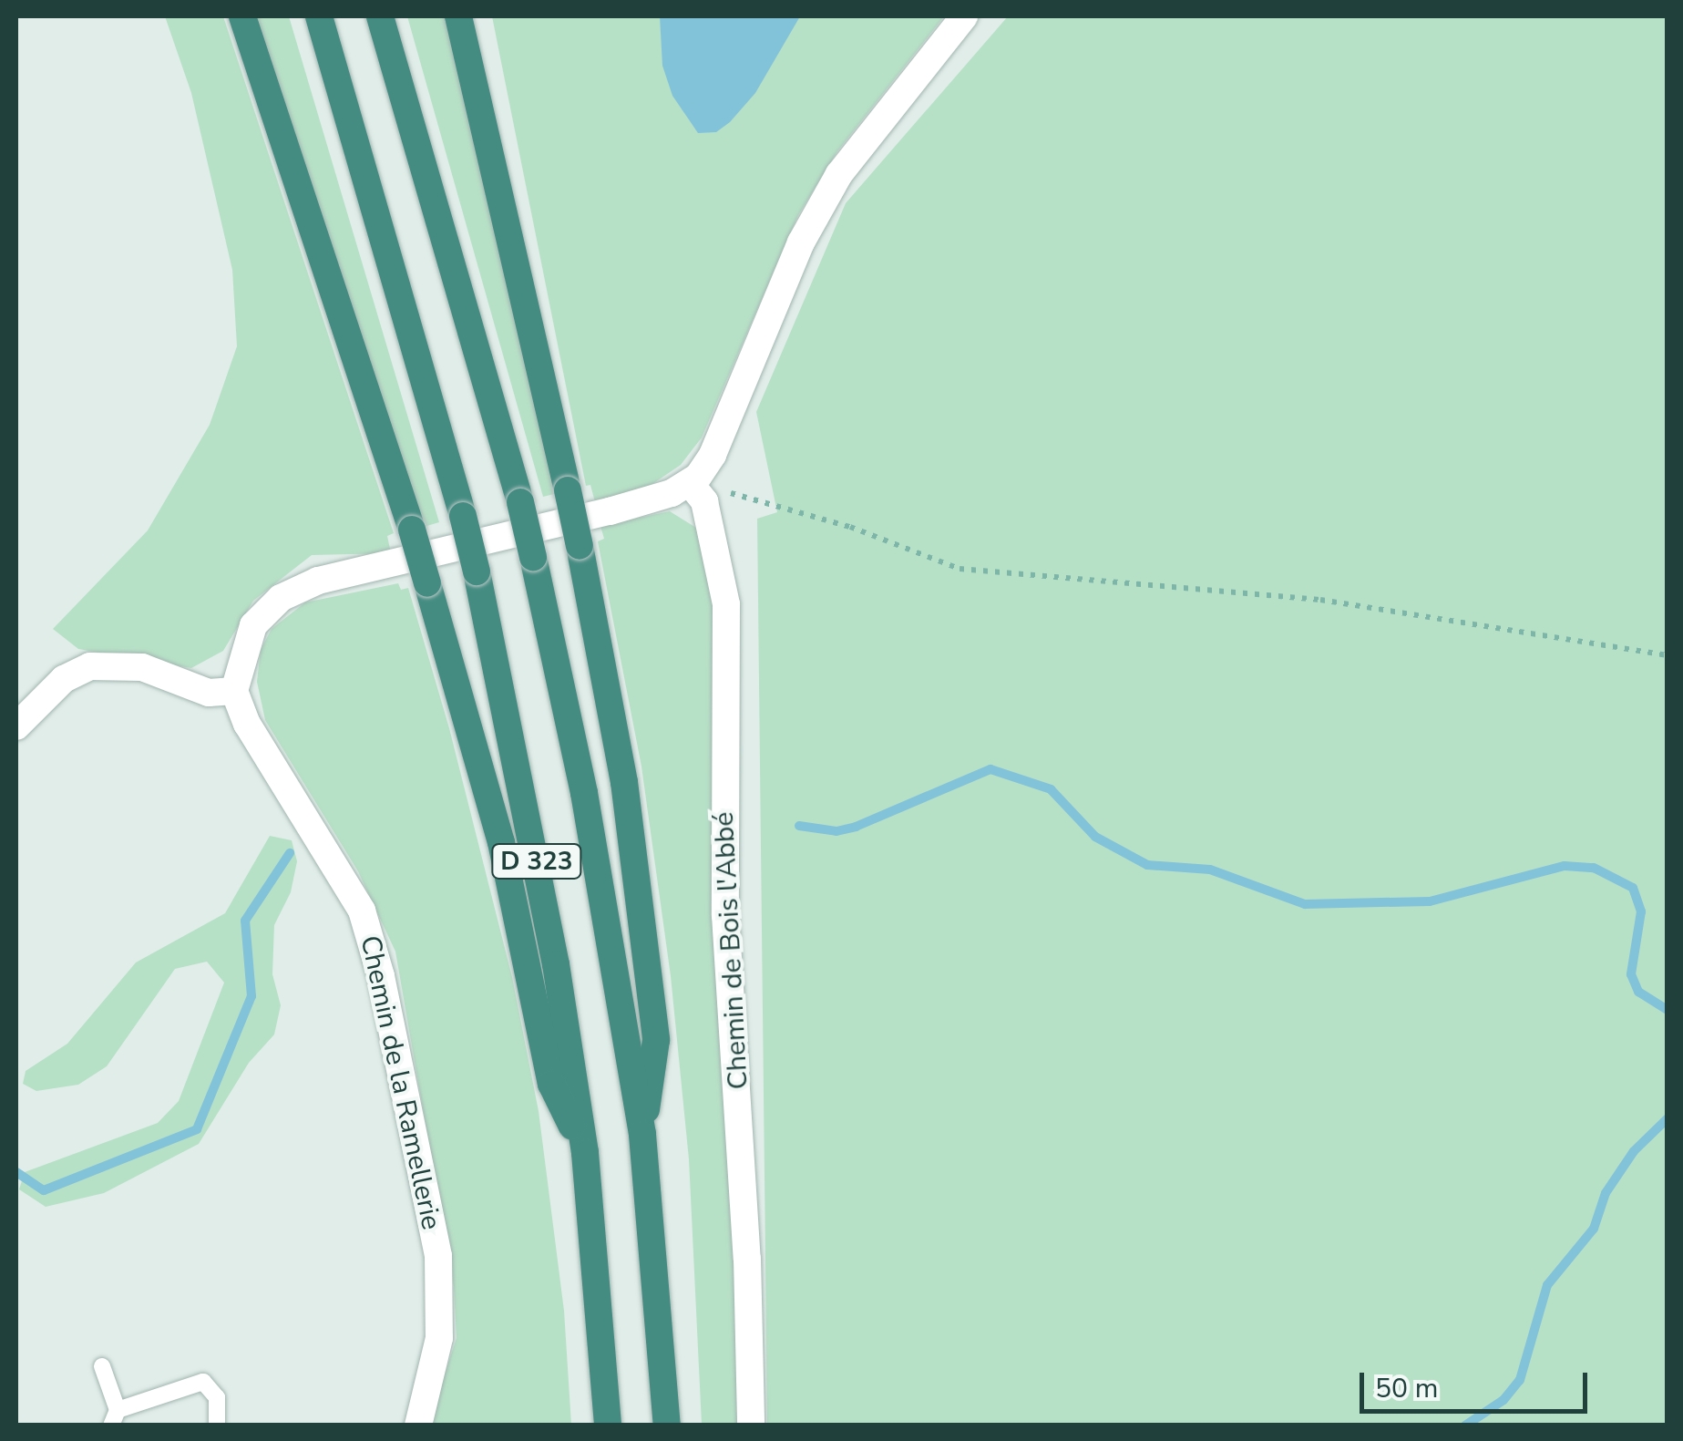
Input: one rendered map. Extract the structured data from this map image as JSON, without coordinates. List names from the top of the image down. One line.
{"streets":{"highway":["D 323"],"street":["Chemin de Bois l'Abbé","Chemin de la Ramellerie"]},"scale_bar":"50 m"}
